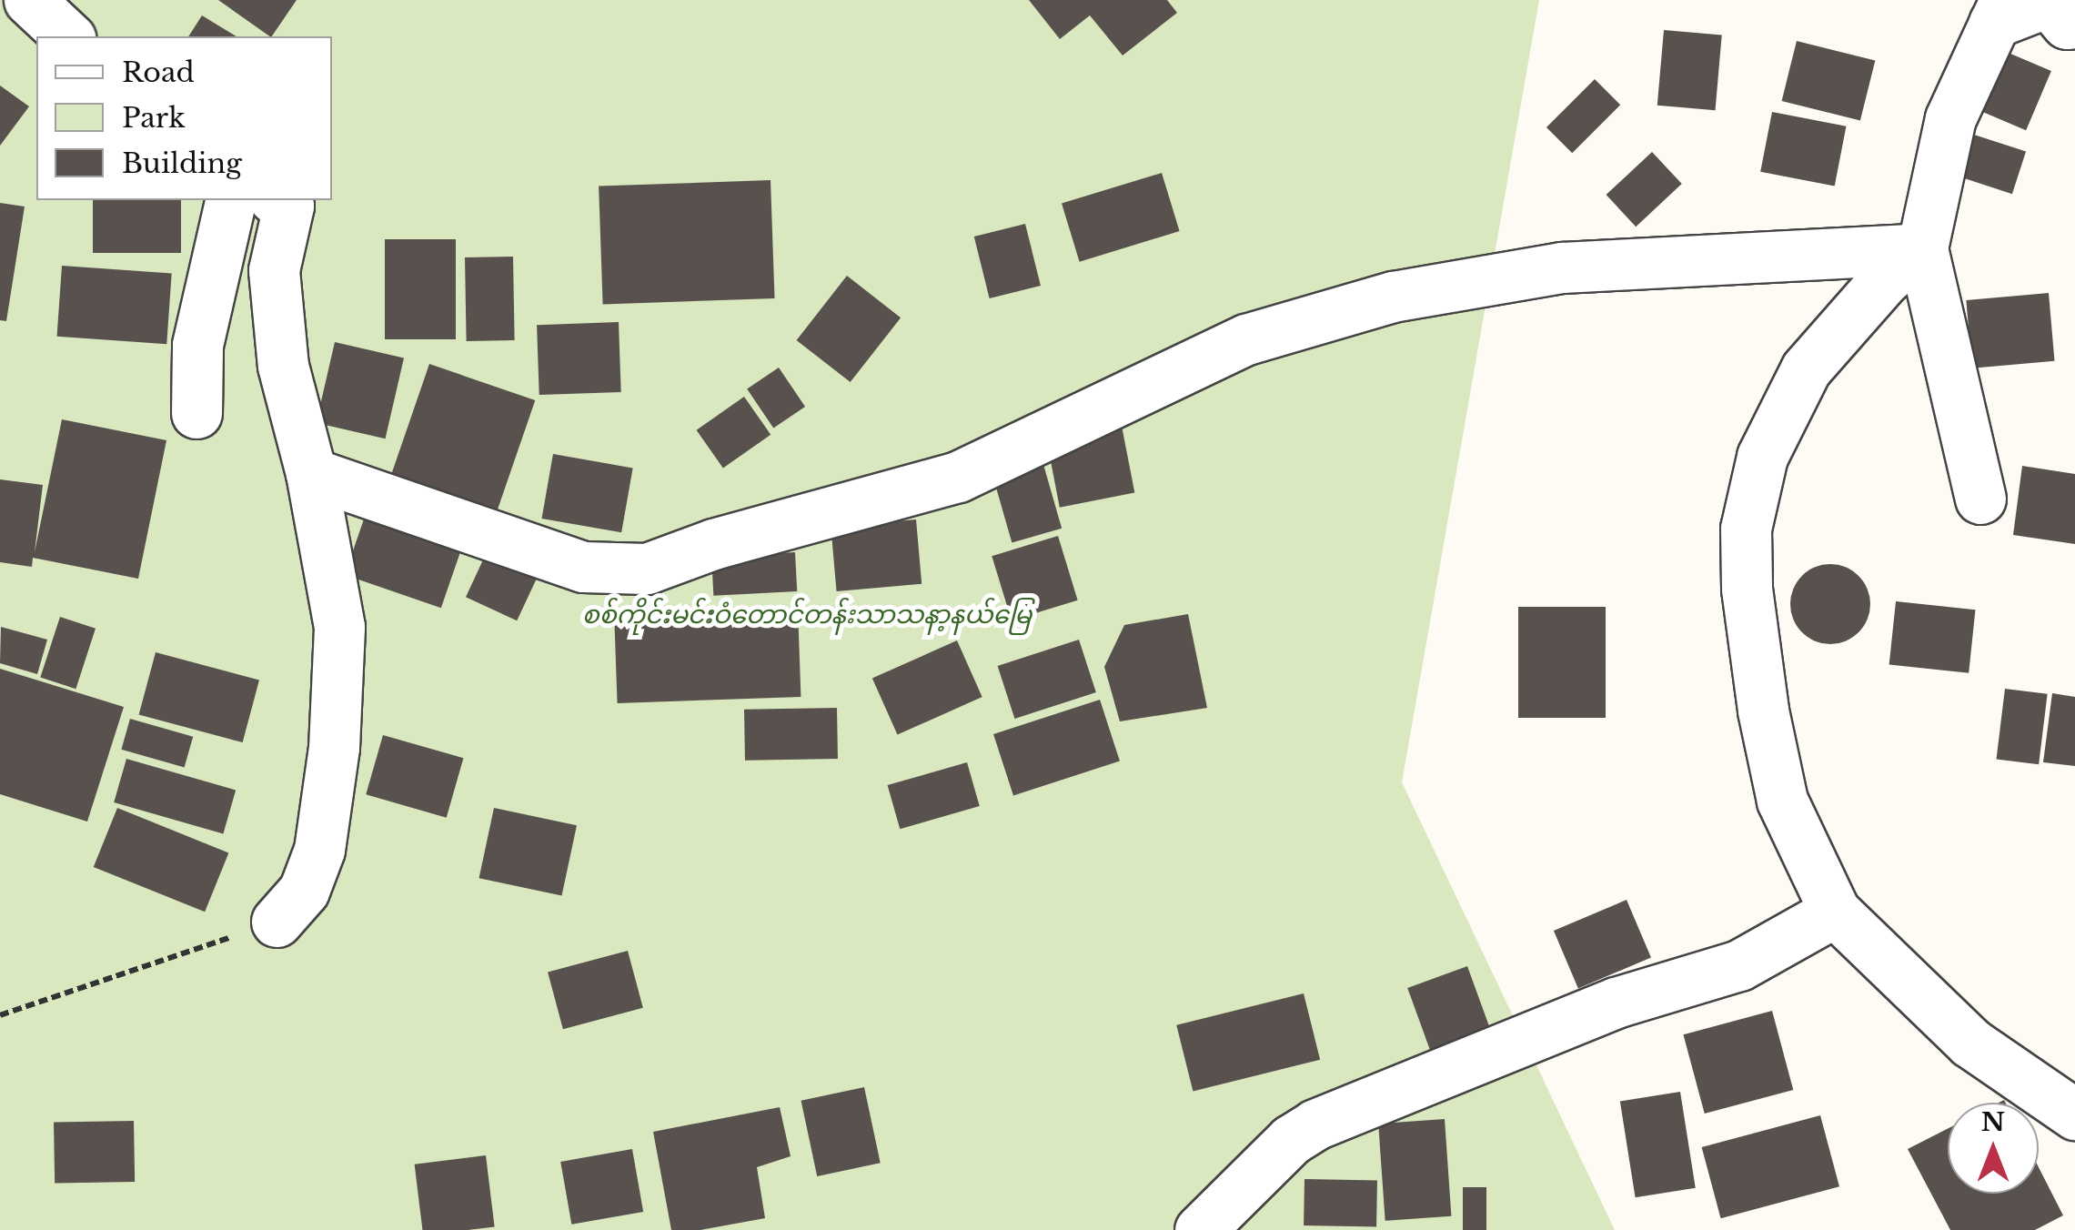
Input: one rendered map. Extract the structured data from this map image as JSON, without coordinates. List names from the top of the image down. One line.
{"parks":["စစ်ကိုင်းမင်းဝံတောင်တန်းသာသနာ့နယ်မြေ"],"legend":["Road","Park","Building"],"north":"top"}
